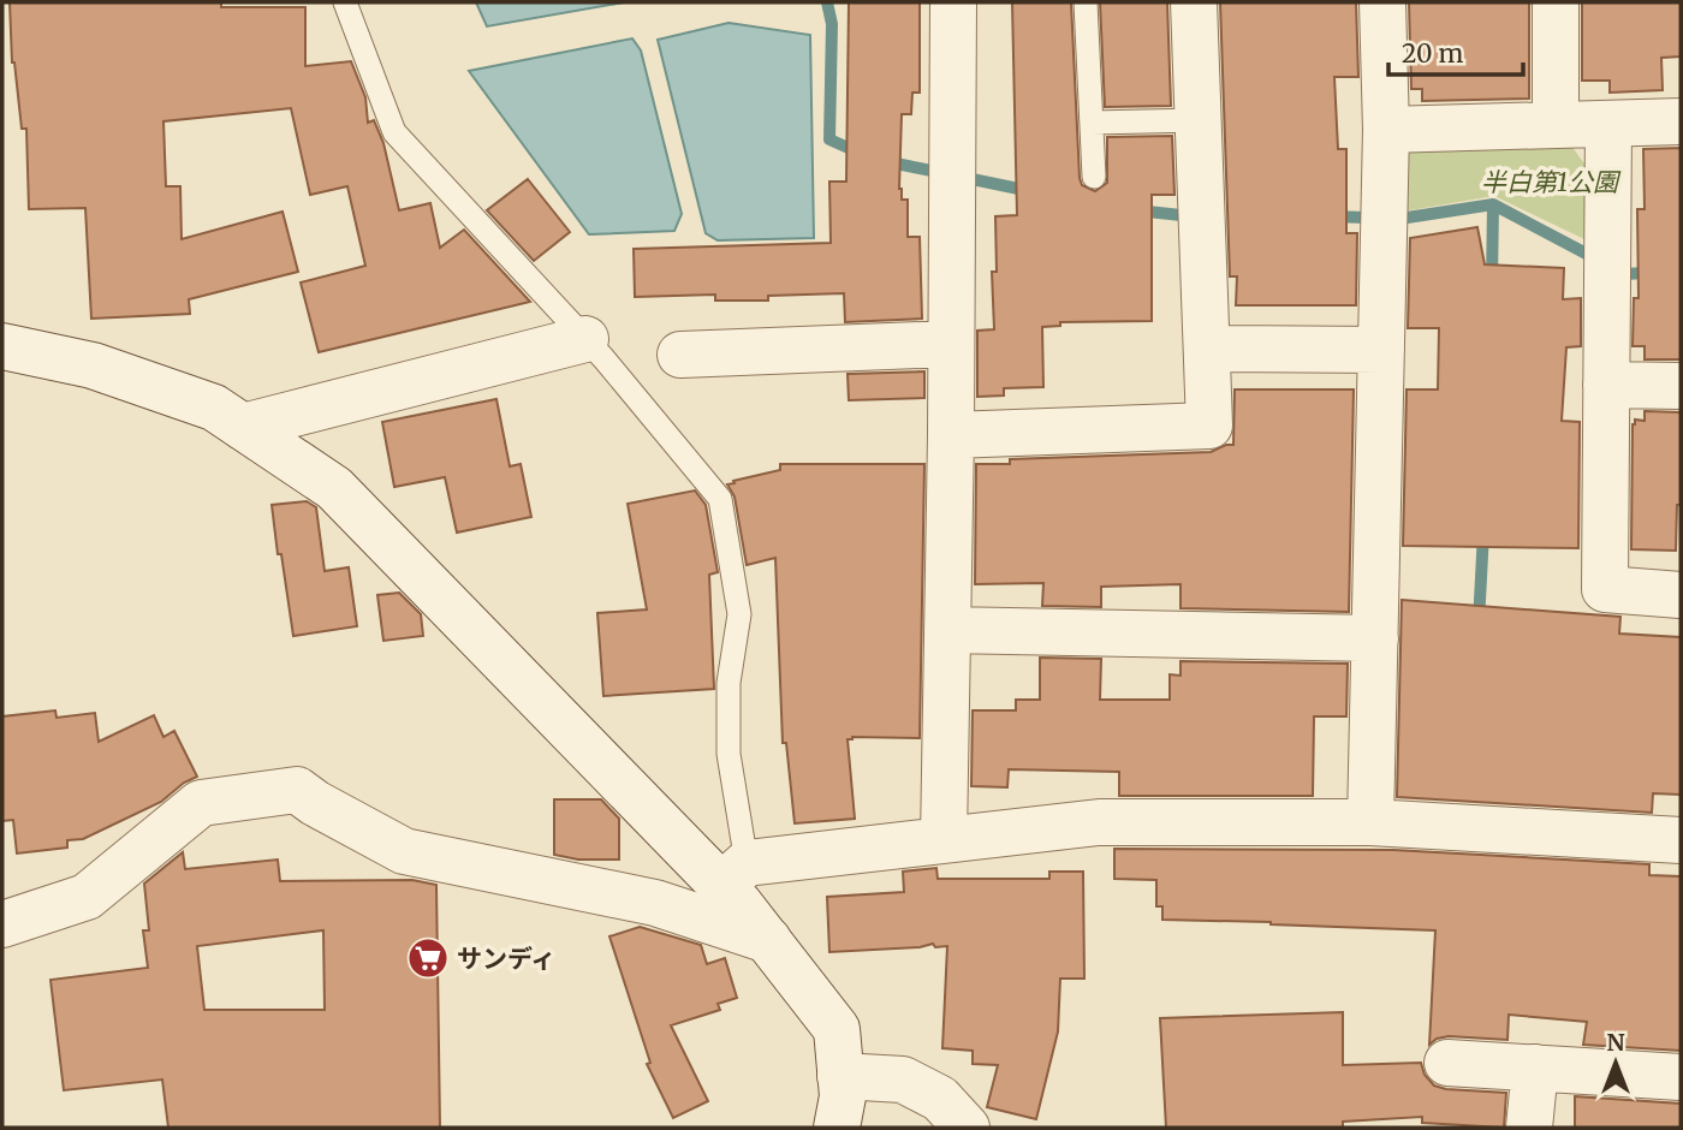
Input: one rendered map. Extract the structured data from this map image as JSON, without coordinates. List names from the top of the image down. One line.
{"parks":["半白第1公園"],"places":{"supermarket":["サンディ"]},"scale_bar":"20 m","north":"top"}
